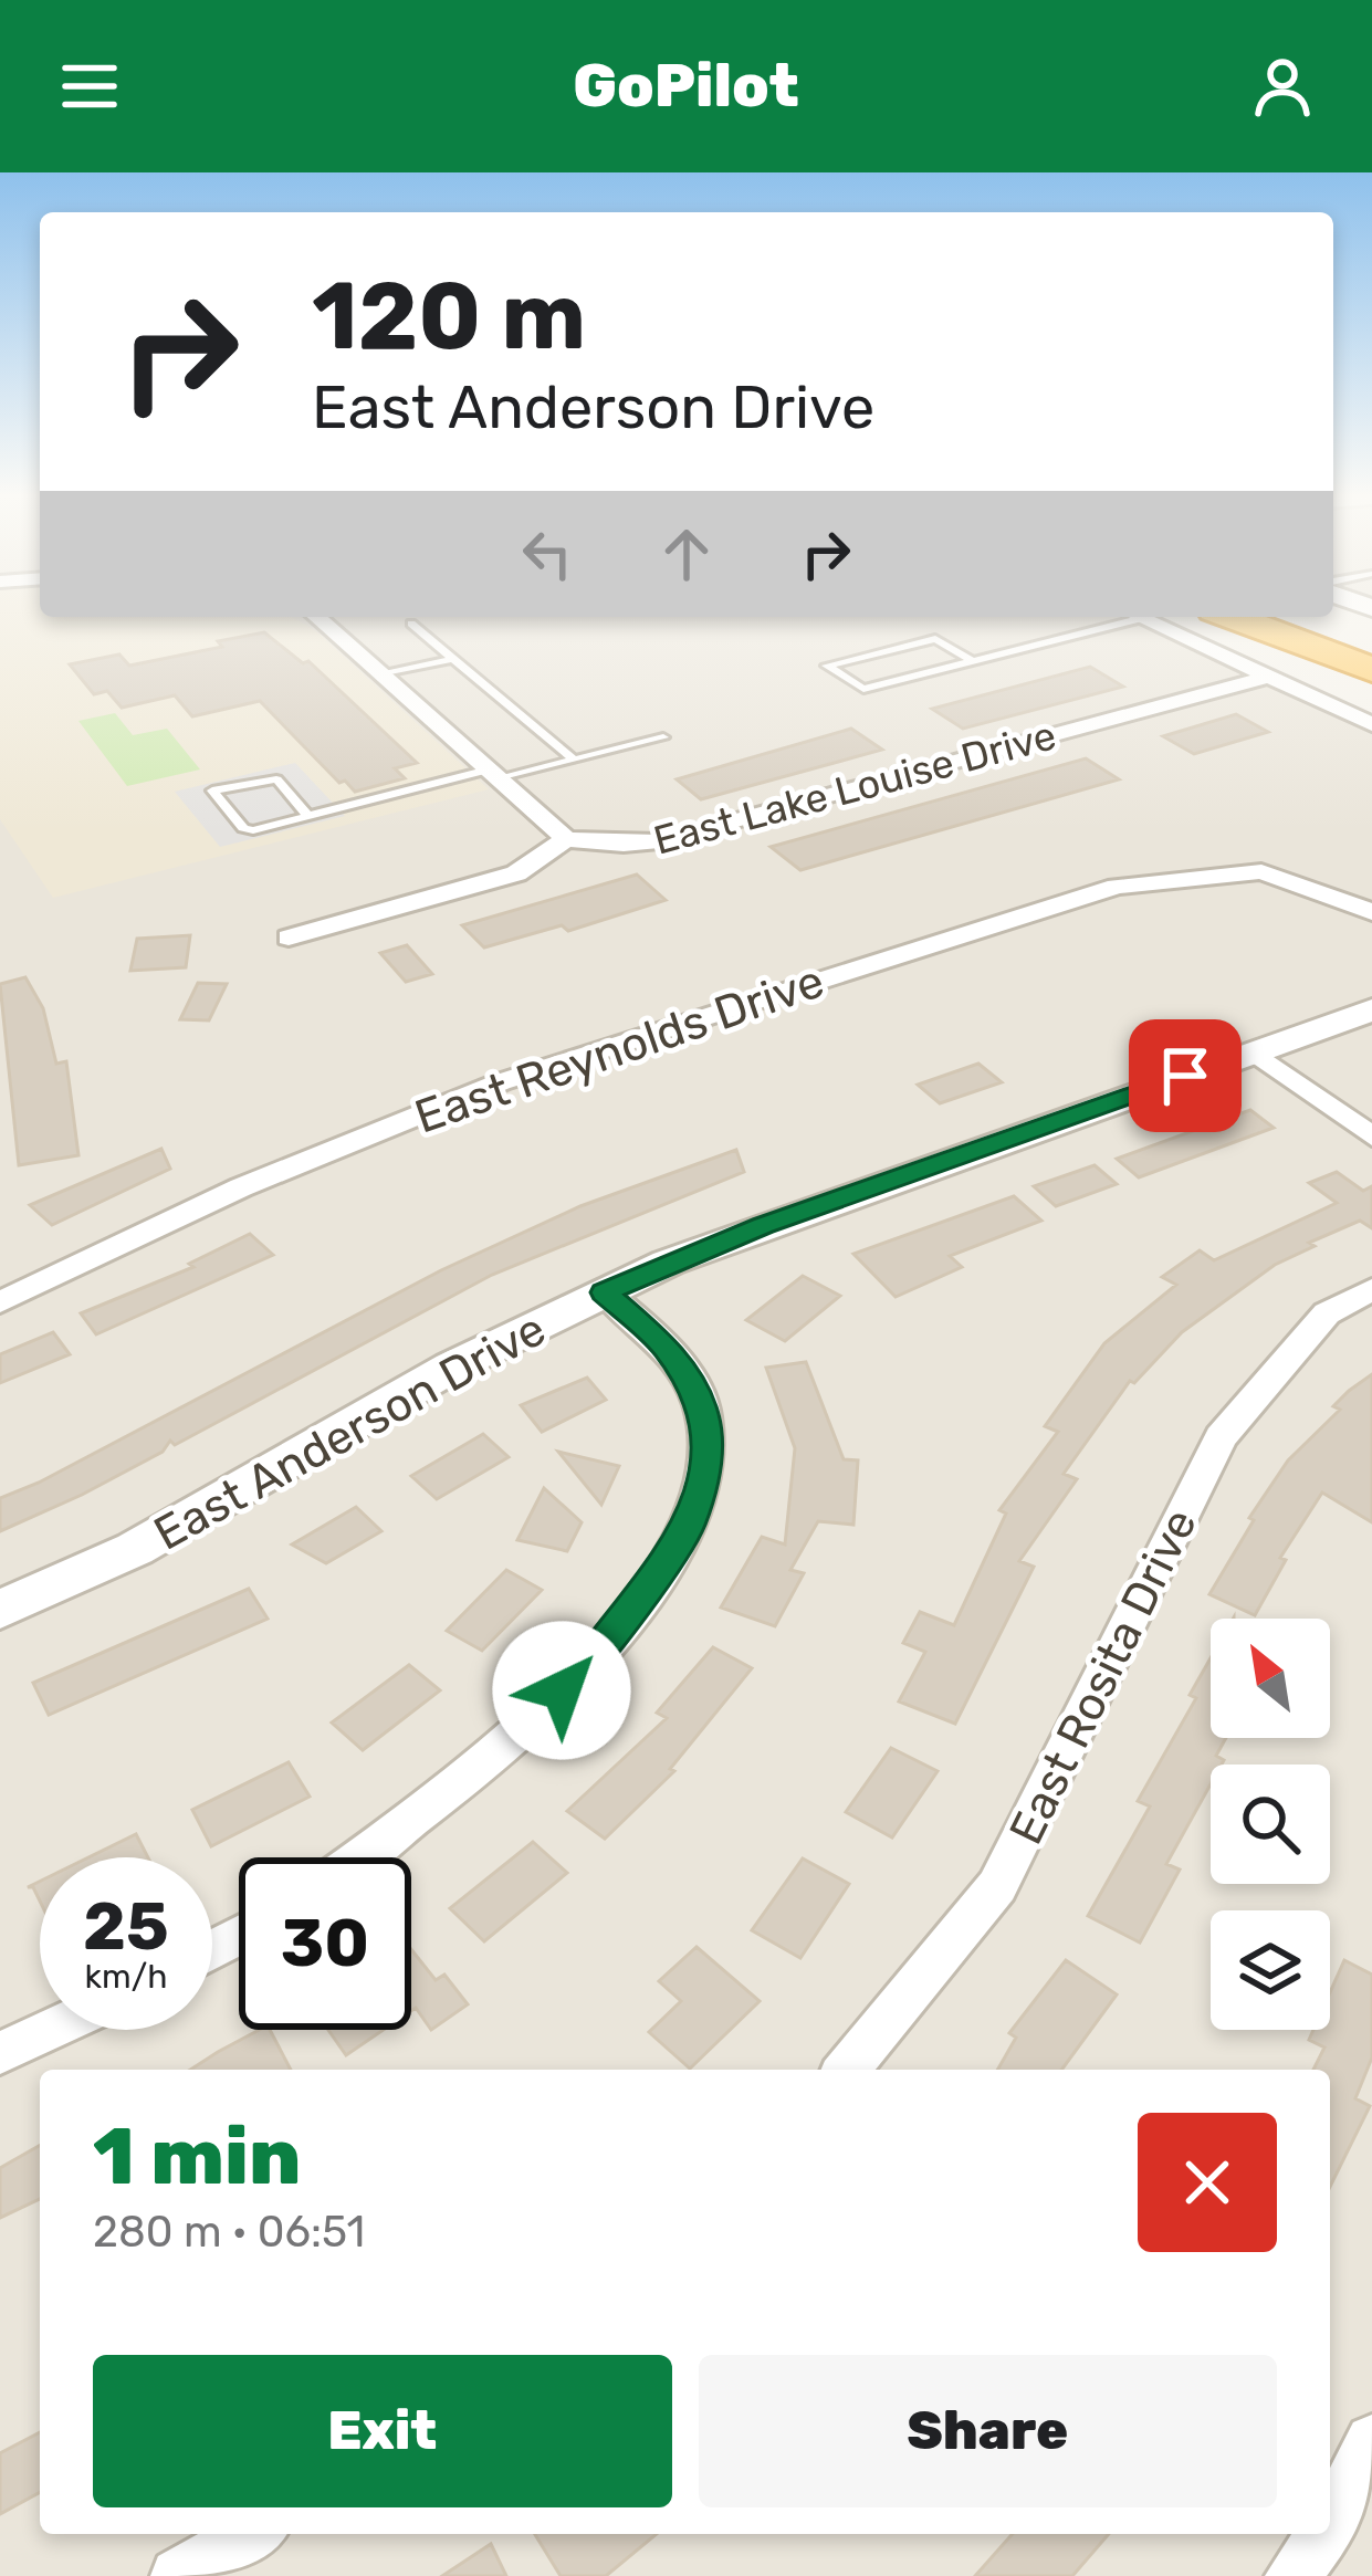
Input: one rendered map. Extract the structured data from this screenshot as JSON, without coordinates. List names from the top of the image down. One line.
{"streets":{"street":["East Lake Louise Drive","East Reynolds Drive","East Anderson Drive","East Rosita Drive"]},"north":"top left","page":{"header":"GoPilot","turn":["120 m","East Anderson Drive"],"speed":"25 km/h","limit":"30","heading":["1 min","280 m · 06:51"],"buttons":["Exit","Share"]}}
